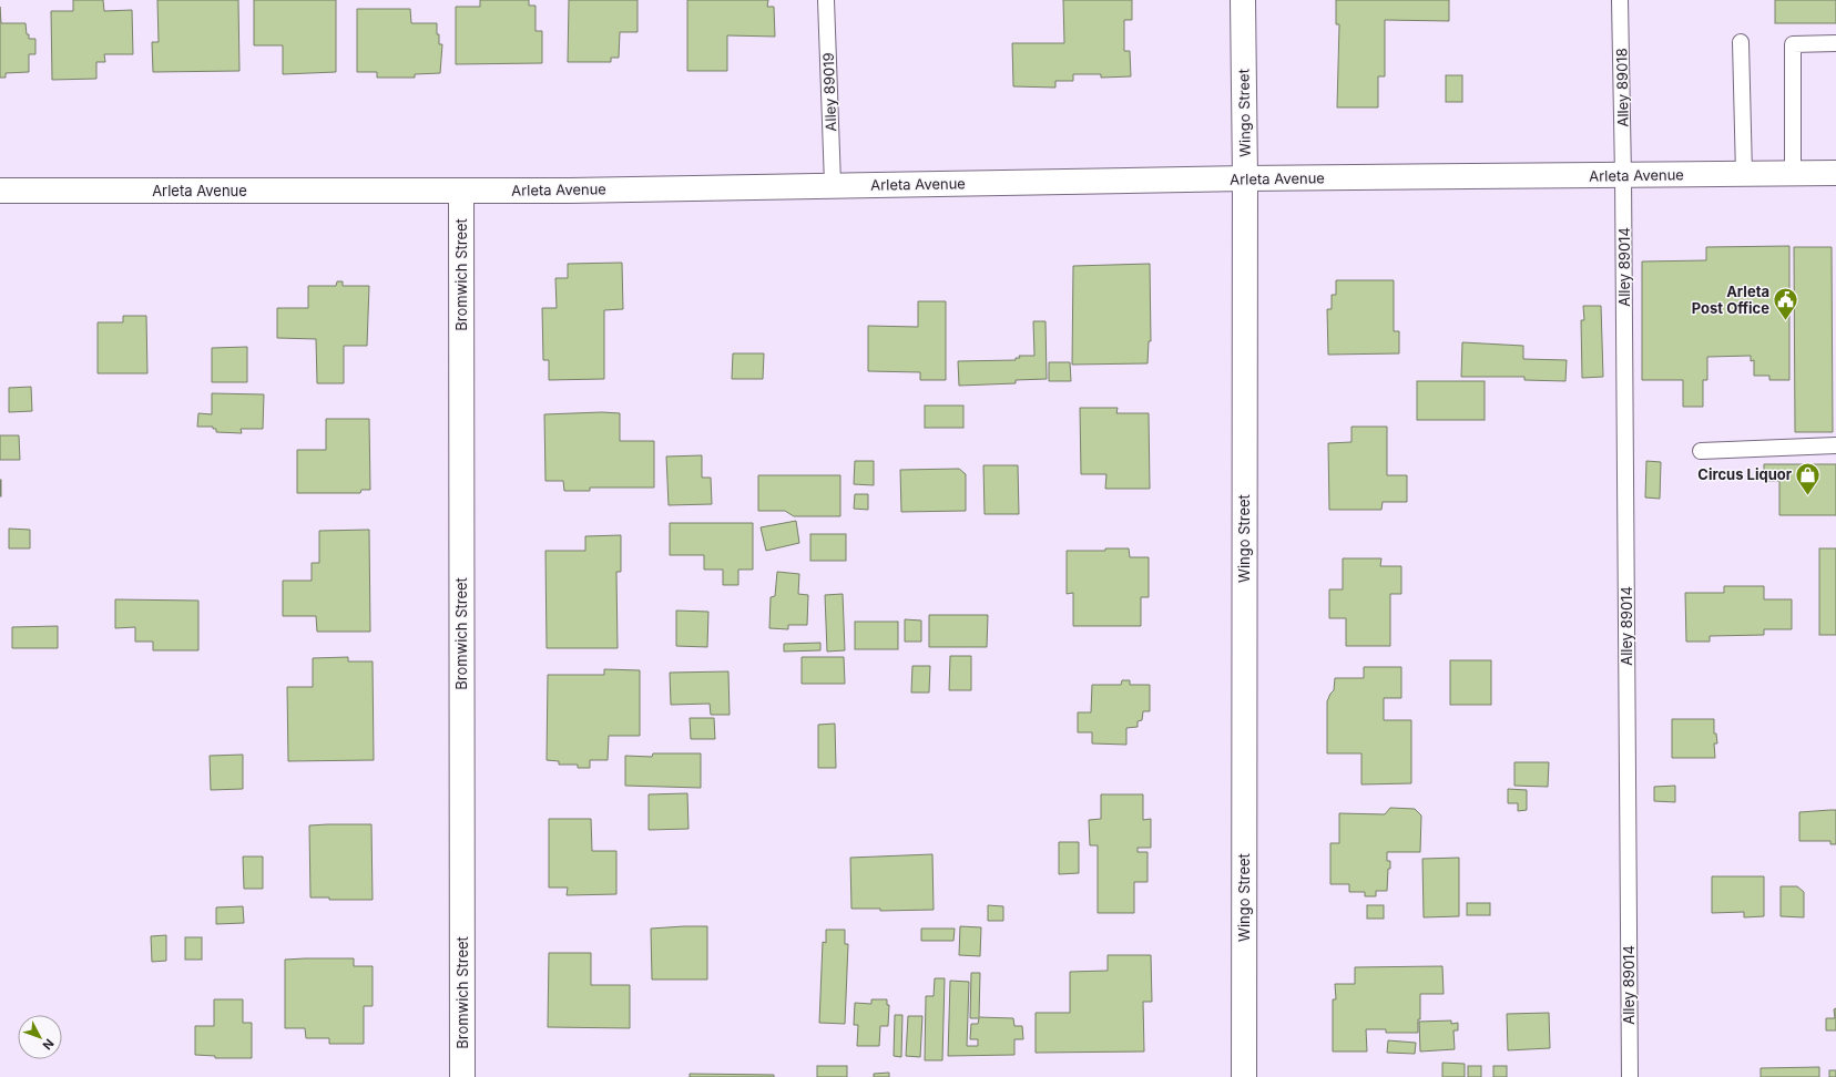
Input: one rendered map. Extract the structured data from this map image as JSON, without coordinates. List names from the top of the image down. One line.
{"streets":{"street":["Wingo Street","Arleta Avenue","Bromwich Street"],"lane":["Alley 89018","Alley 89019","Alley 89014"]},"crossings":[["Alley 89018","Arleta Avenue"],["Alley 89018","Alley 89014"],["Alley 89019","Arleta Avenue"],["Wingo Street","Arleta Avenue"],["Arleta Avenue","Alley 89014"],["Arleta Avenue","Bromwich Street"]],"places":{"public building":["Arleta Post Office"],"shop":["Circus Liquor"]},"north":"bottom right"}
